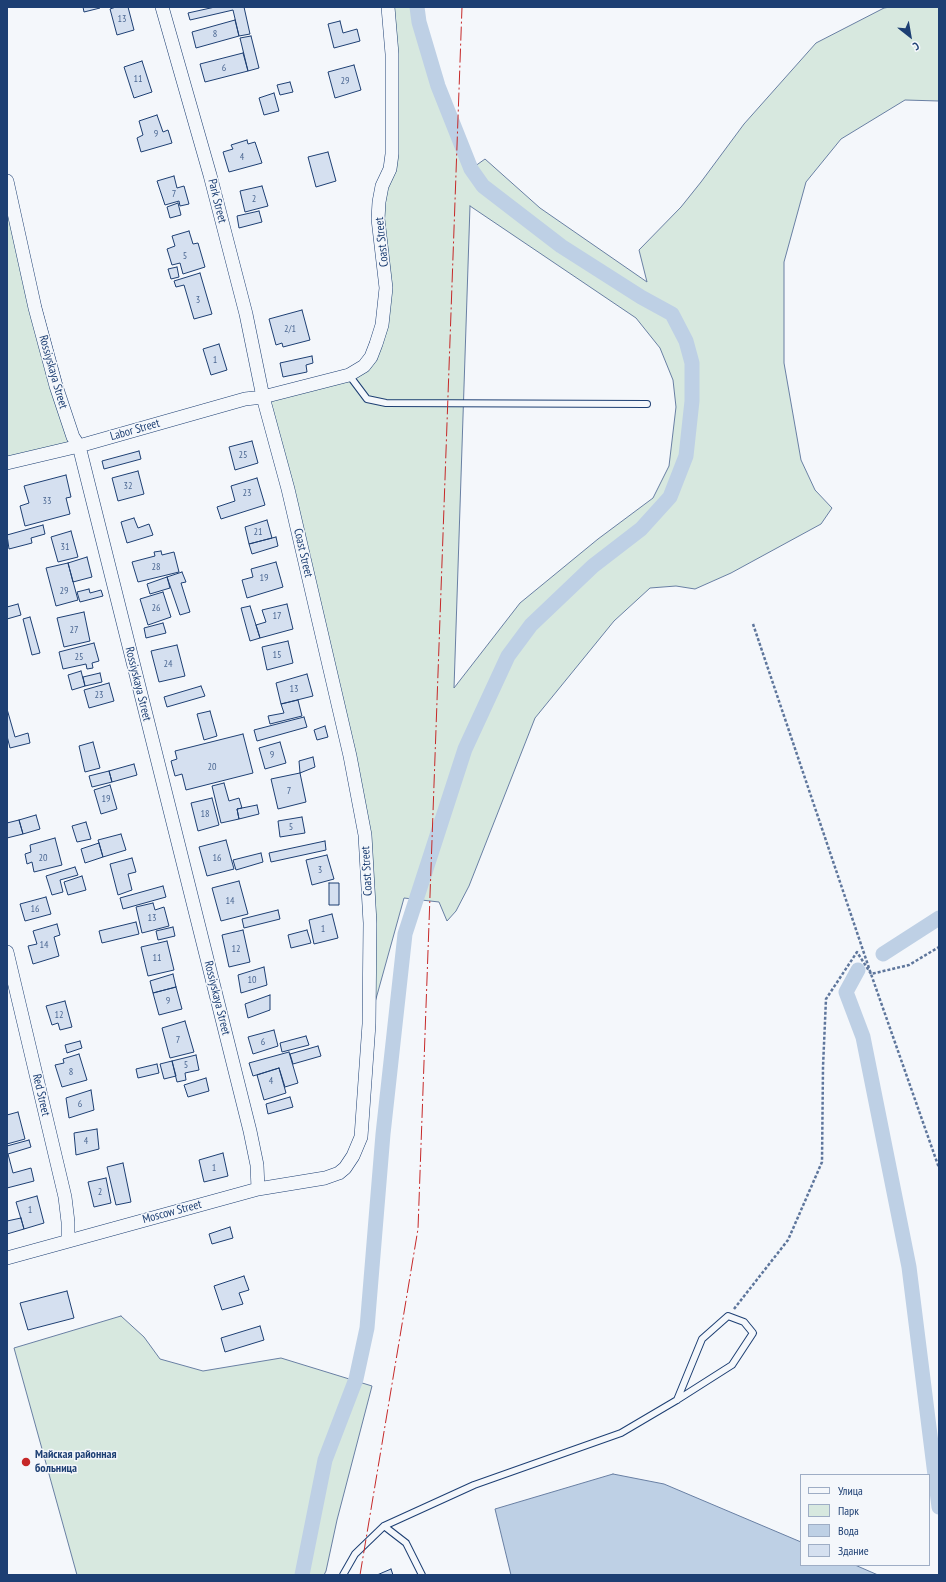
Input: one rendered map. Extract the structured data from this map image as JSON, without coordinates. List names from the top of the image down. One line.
{"streets":{"street":["Park Street","Coast Street","Rossiyskaya Street","Labor Street","Red Street","Moscow Street"]},"crossings":[["Park Street","Coast Street"],["Park Street","Labor Street"],["Coast Street","Labor Street"],["Coast Street","Moscow Street"],["Rossiyskaya Street","Labor Street"],["Rossiyskaya Street","Moscow Street"],["Red Street","Moscow Street"]],"places":["Майская районная больница"],"house_numbers":["13","8","6","11","29","9","4","7","2","5","3","2/1","1","25","32","23","33","21","31","28","19","29","26","17","27","15","25","24","13","23","9","20","7","19","18","5","20","16","3","14","16","13","1","14","12","11","10","9","12","7","6","5","8","4","6","4","1","2","1"],"legend":["Улица","Парк","Вода","Здание"],"north":"bottom right"}
